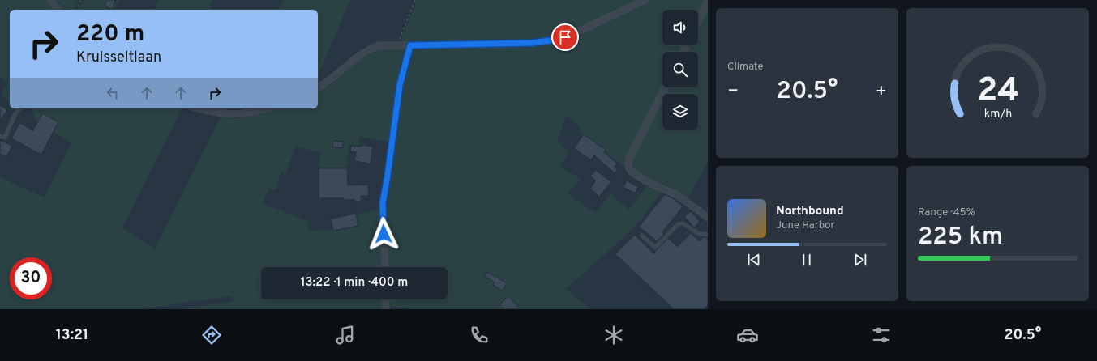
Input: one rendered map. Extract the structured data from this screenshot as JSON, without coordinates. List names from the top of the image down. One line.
{"page":{"tile":["Climate",["Range · 45%","225 km"]],"turn":["220 m","Kruisseltlaan"],"heat":["−","20.5°","+"],"song":["Northbound","June Harbor"],"limit":"30","trip":"13:22 · 1 min · 400 m","tabs":["13:21","20.5°"],"gauge":["24","km/h"]}}
